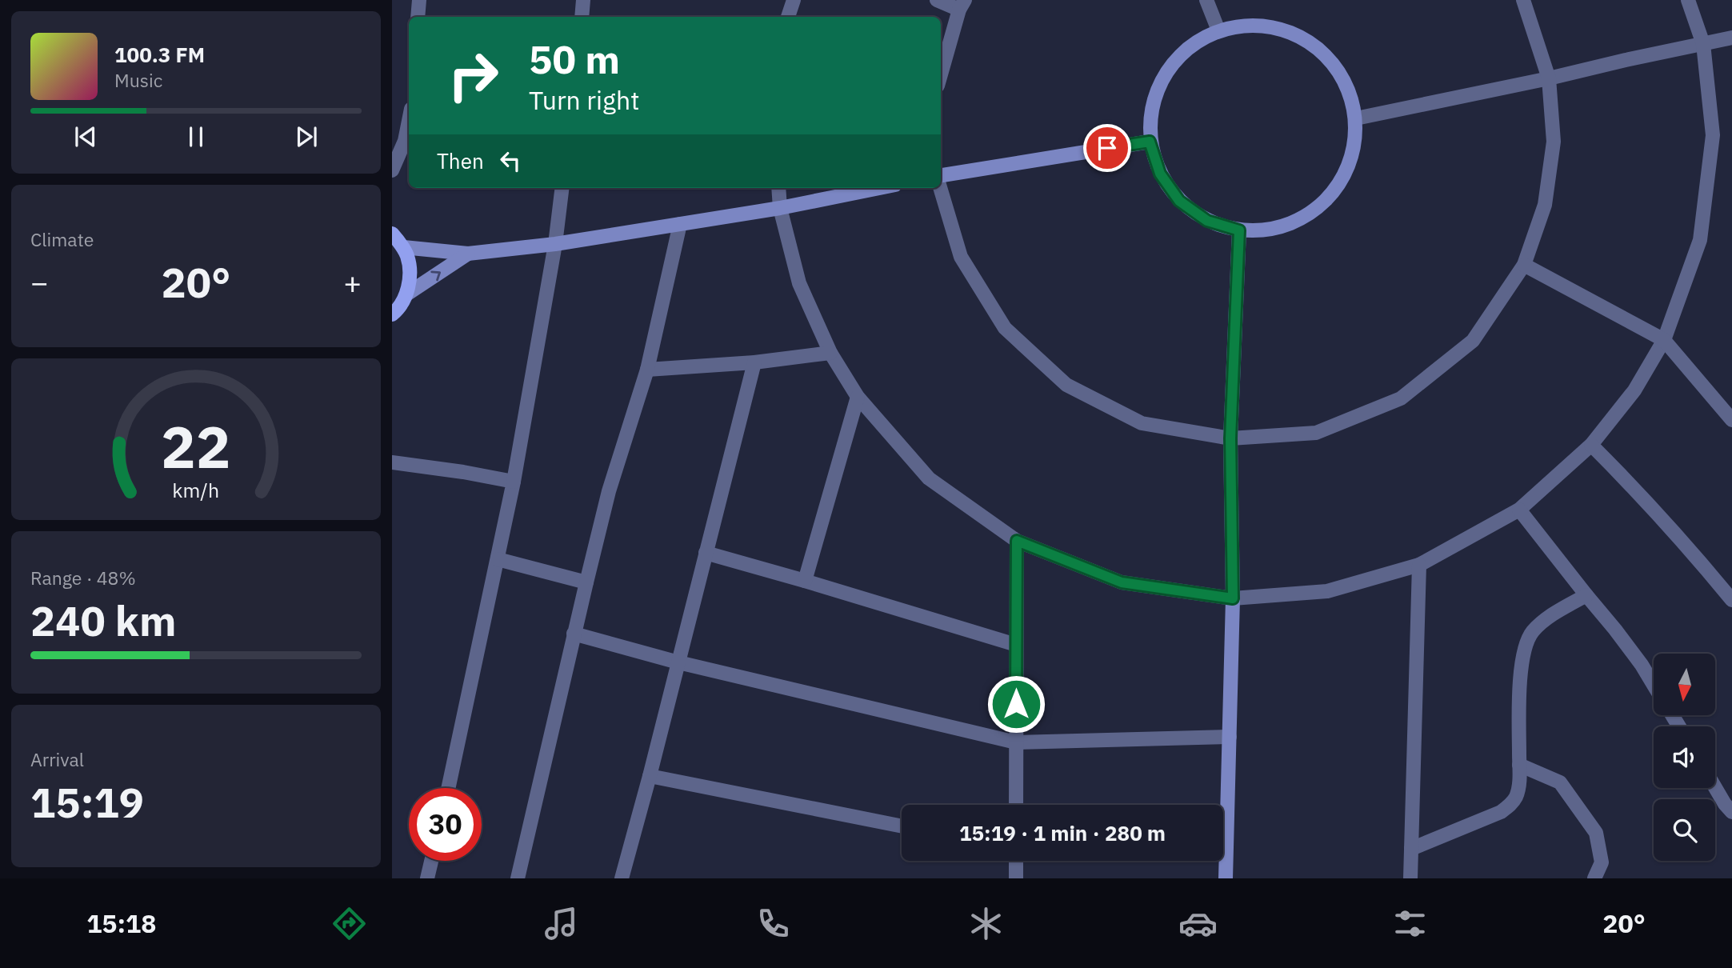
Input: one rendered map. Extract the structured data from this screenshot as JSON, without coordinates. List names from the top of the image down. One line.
{"north":"bottom","page":{"turn":["50 m","Turn right"],"song":["100.3 FM","Music"],"then":"Then","tile":["Climate",["Range · 48%","240 km"],["Arrival","15:19"]],"heat":["−","20°","+"],"limit":"30","trip":"15:19 · 1 min · 280 m","tabs":["15:18","20°"],"gauge":["22","km/h"]}}
